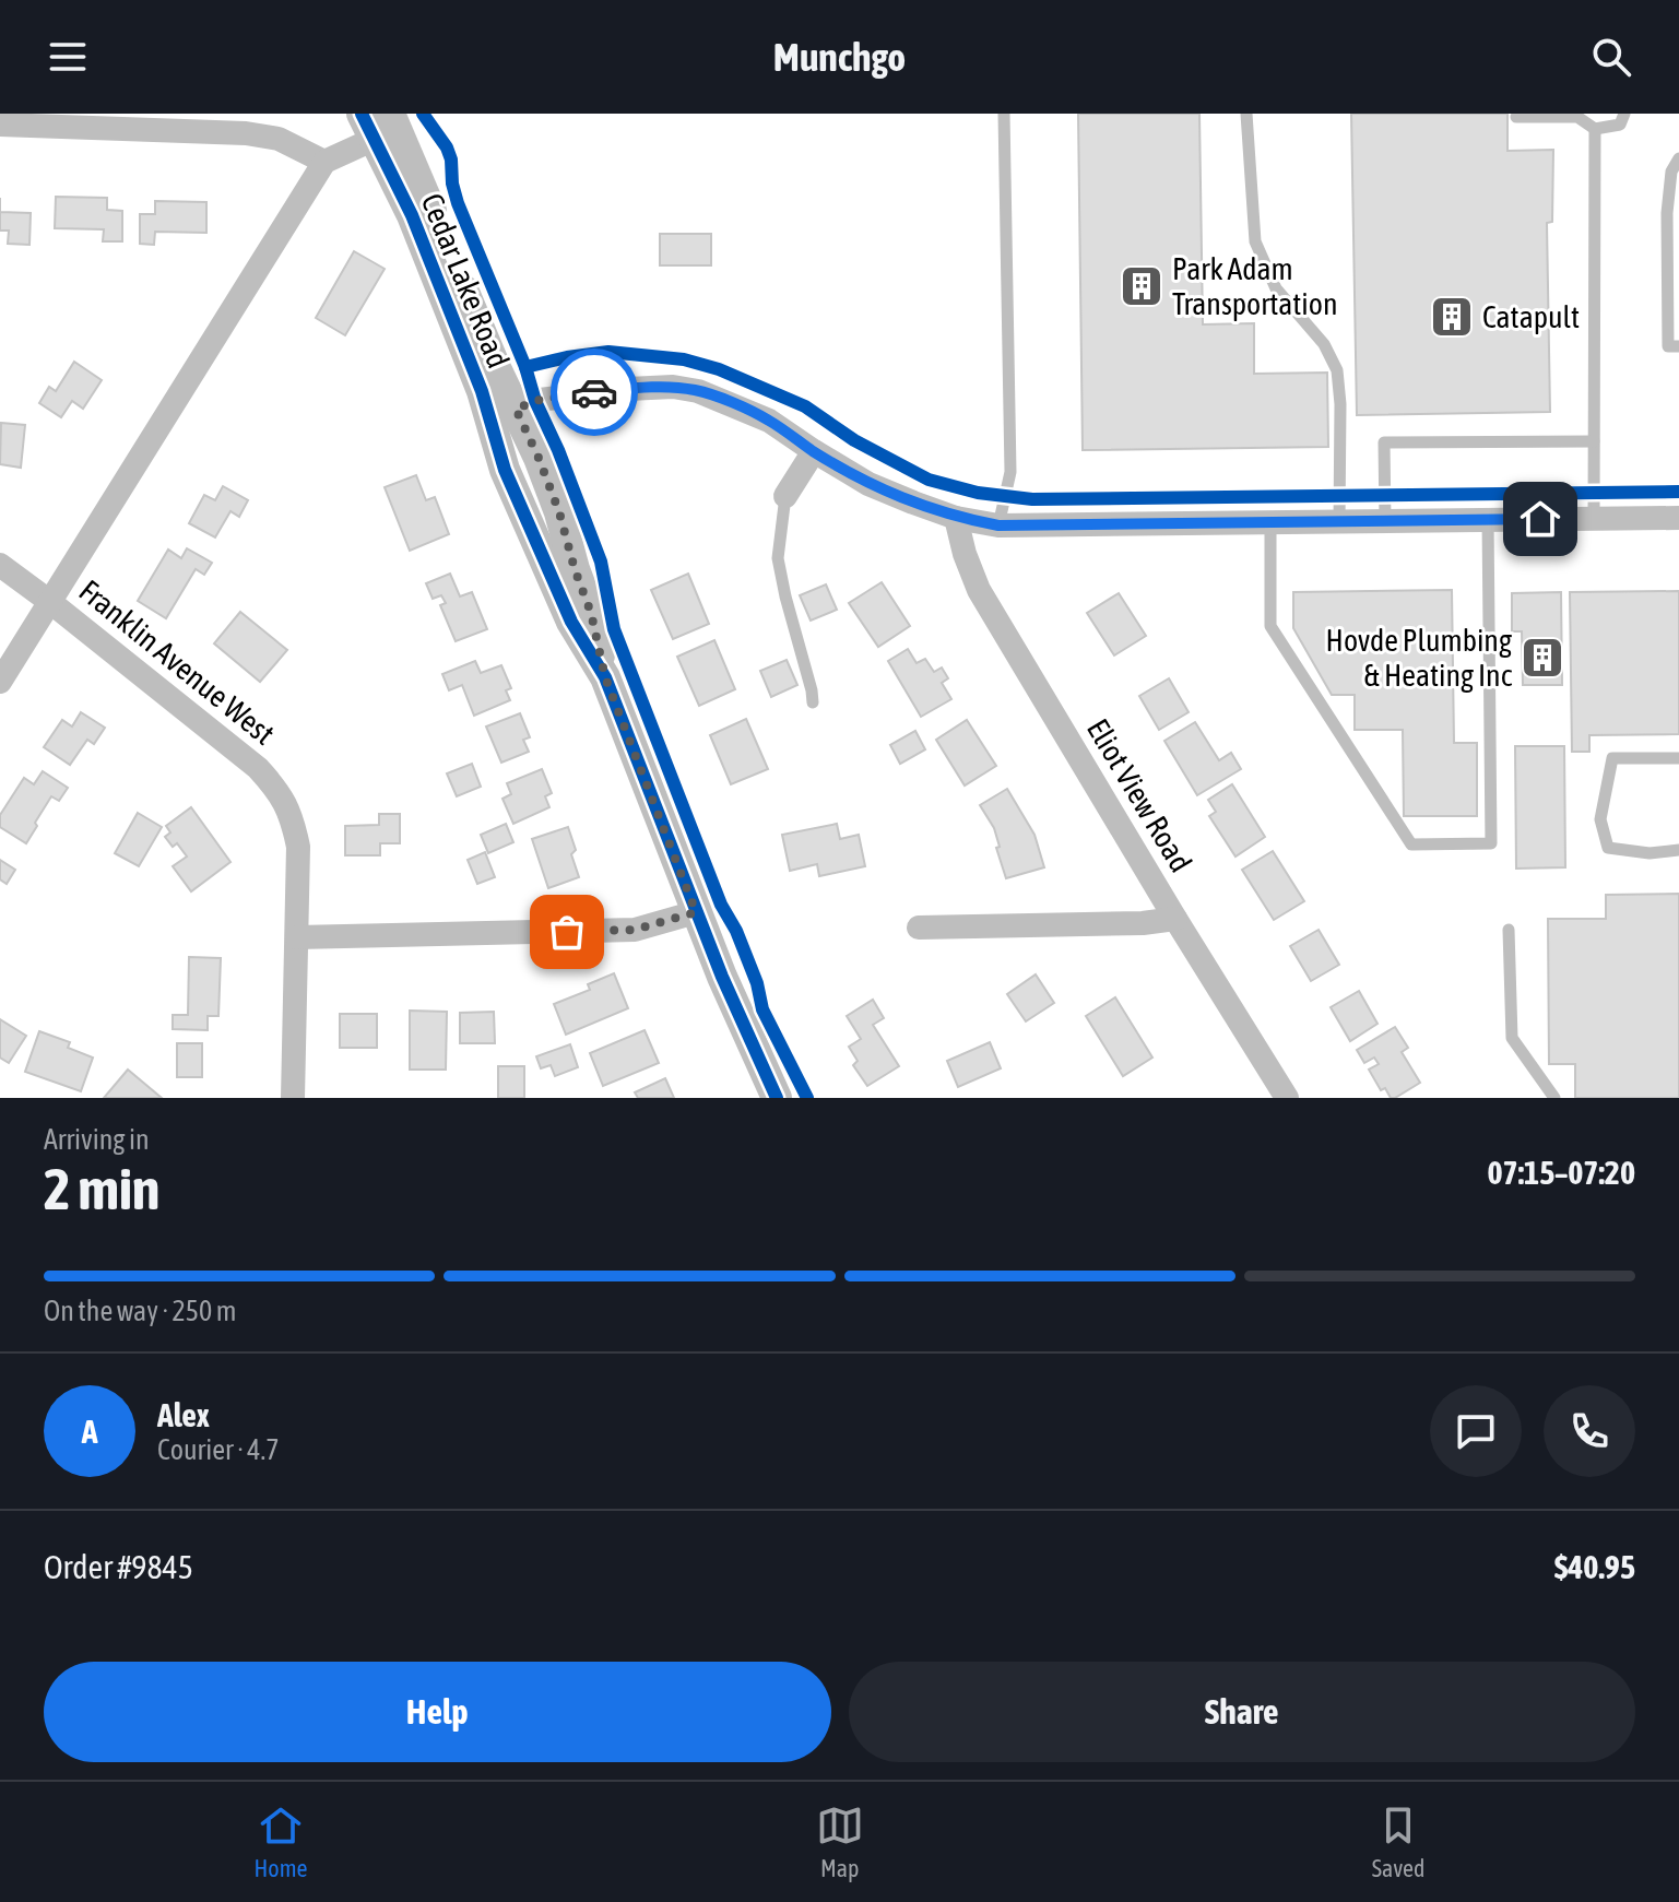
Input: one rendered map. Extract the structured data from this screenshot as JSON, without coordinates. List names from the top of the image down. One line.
{"streets":{"street":["Cedar Lake Road","Franklin Avenue West","Eliot View Road"]},"places":{"building":["Park Adam Transportation","Catapult","Hovde Plumbing & Heating Inc"]},"page":{"header":"Munchgo","heading":["2 min","Arriving in","07:15–07:20"],"panel":["Alex","Courier · 4.7","Order #9845","$40.95"],"bar":"On the way · 250 m","round":"A","buttons":["Help","Share"],"tabs":["Home","Map","Saved"]}}
